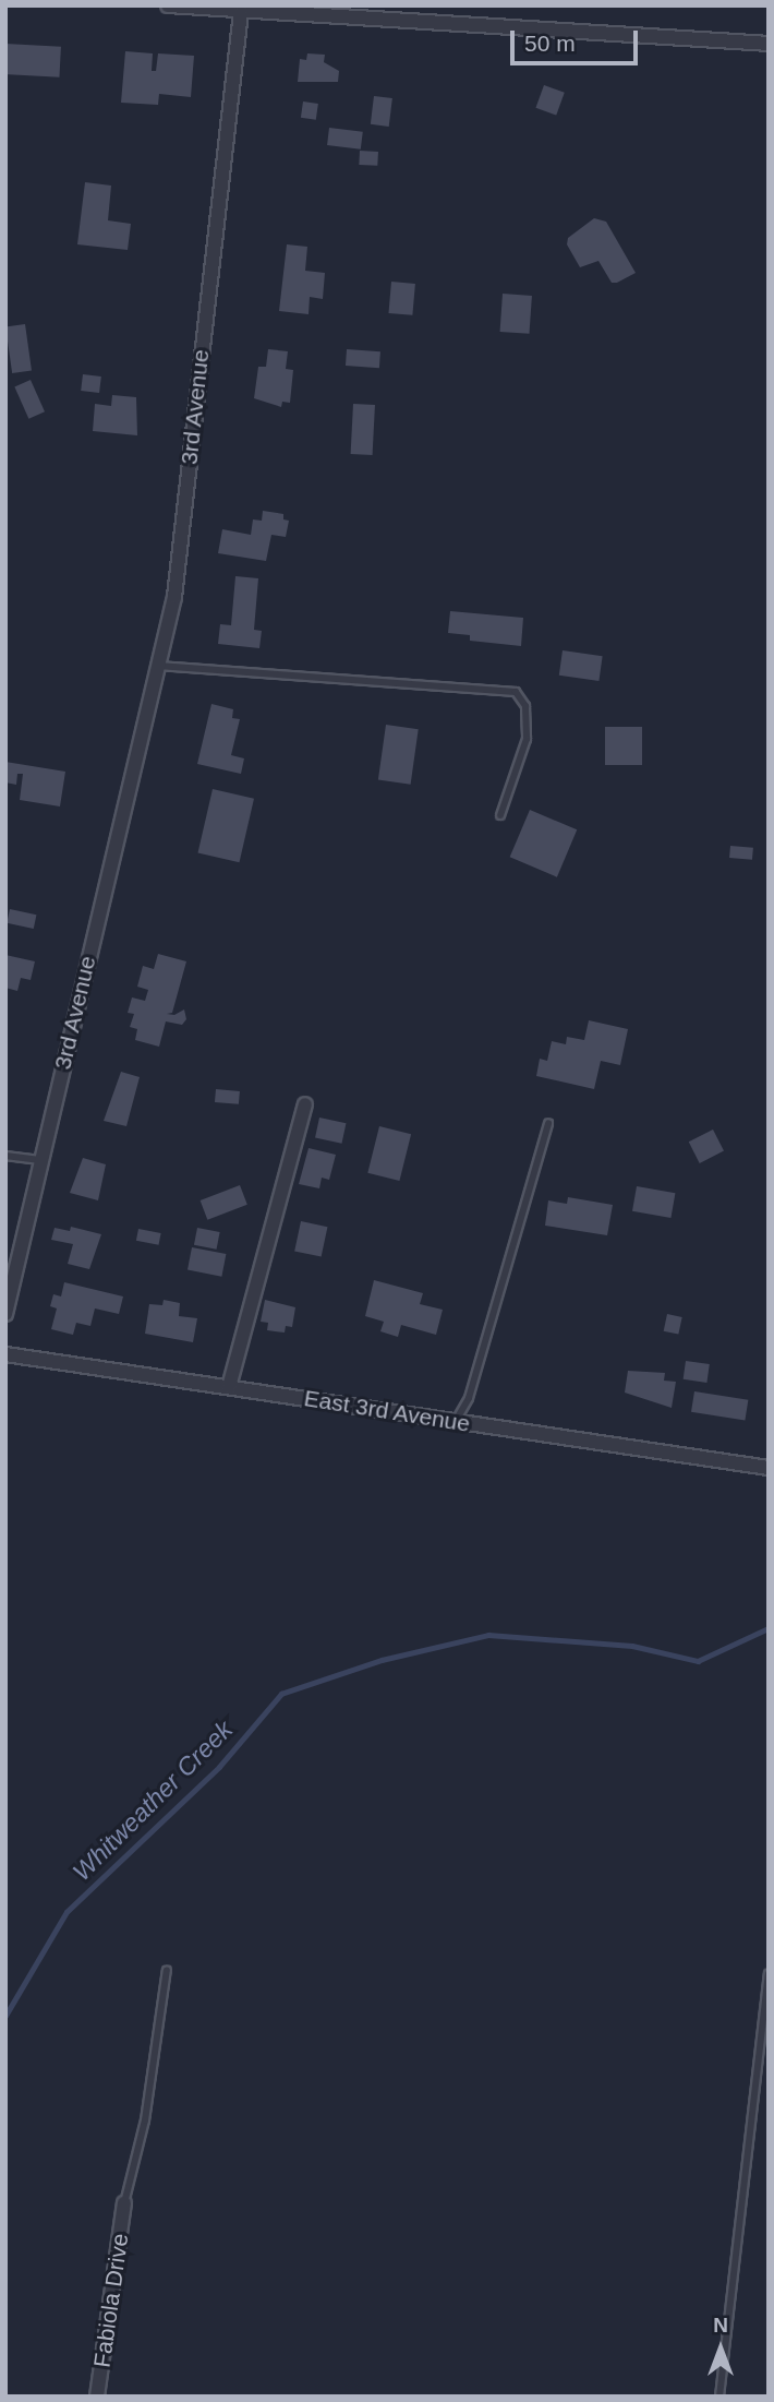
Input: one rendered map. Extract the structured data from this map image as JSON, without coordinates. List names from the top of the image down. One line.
{"streets":{"street":["3rd Avenue","East 3rd Avenue","Fabiola Drive"]},"water":["Whitweather Creek"],"scale_bar":"50 m","north":"top"}
